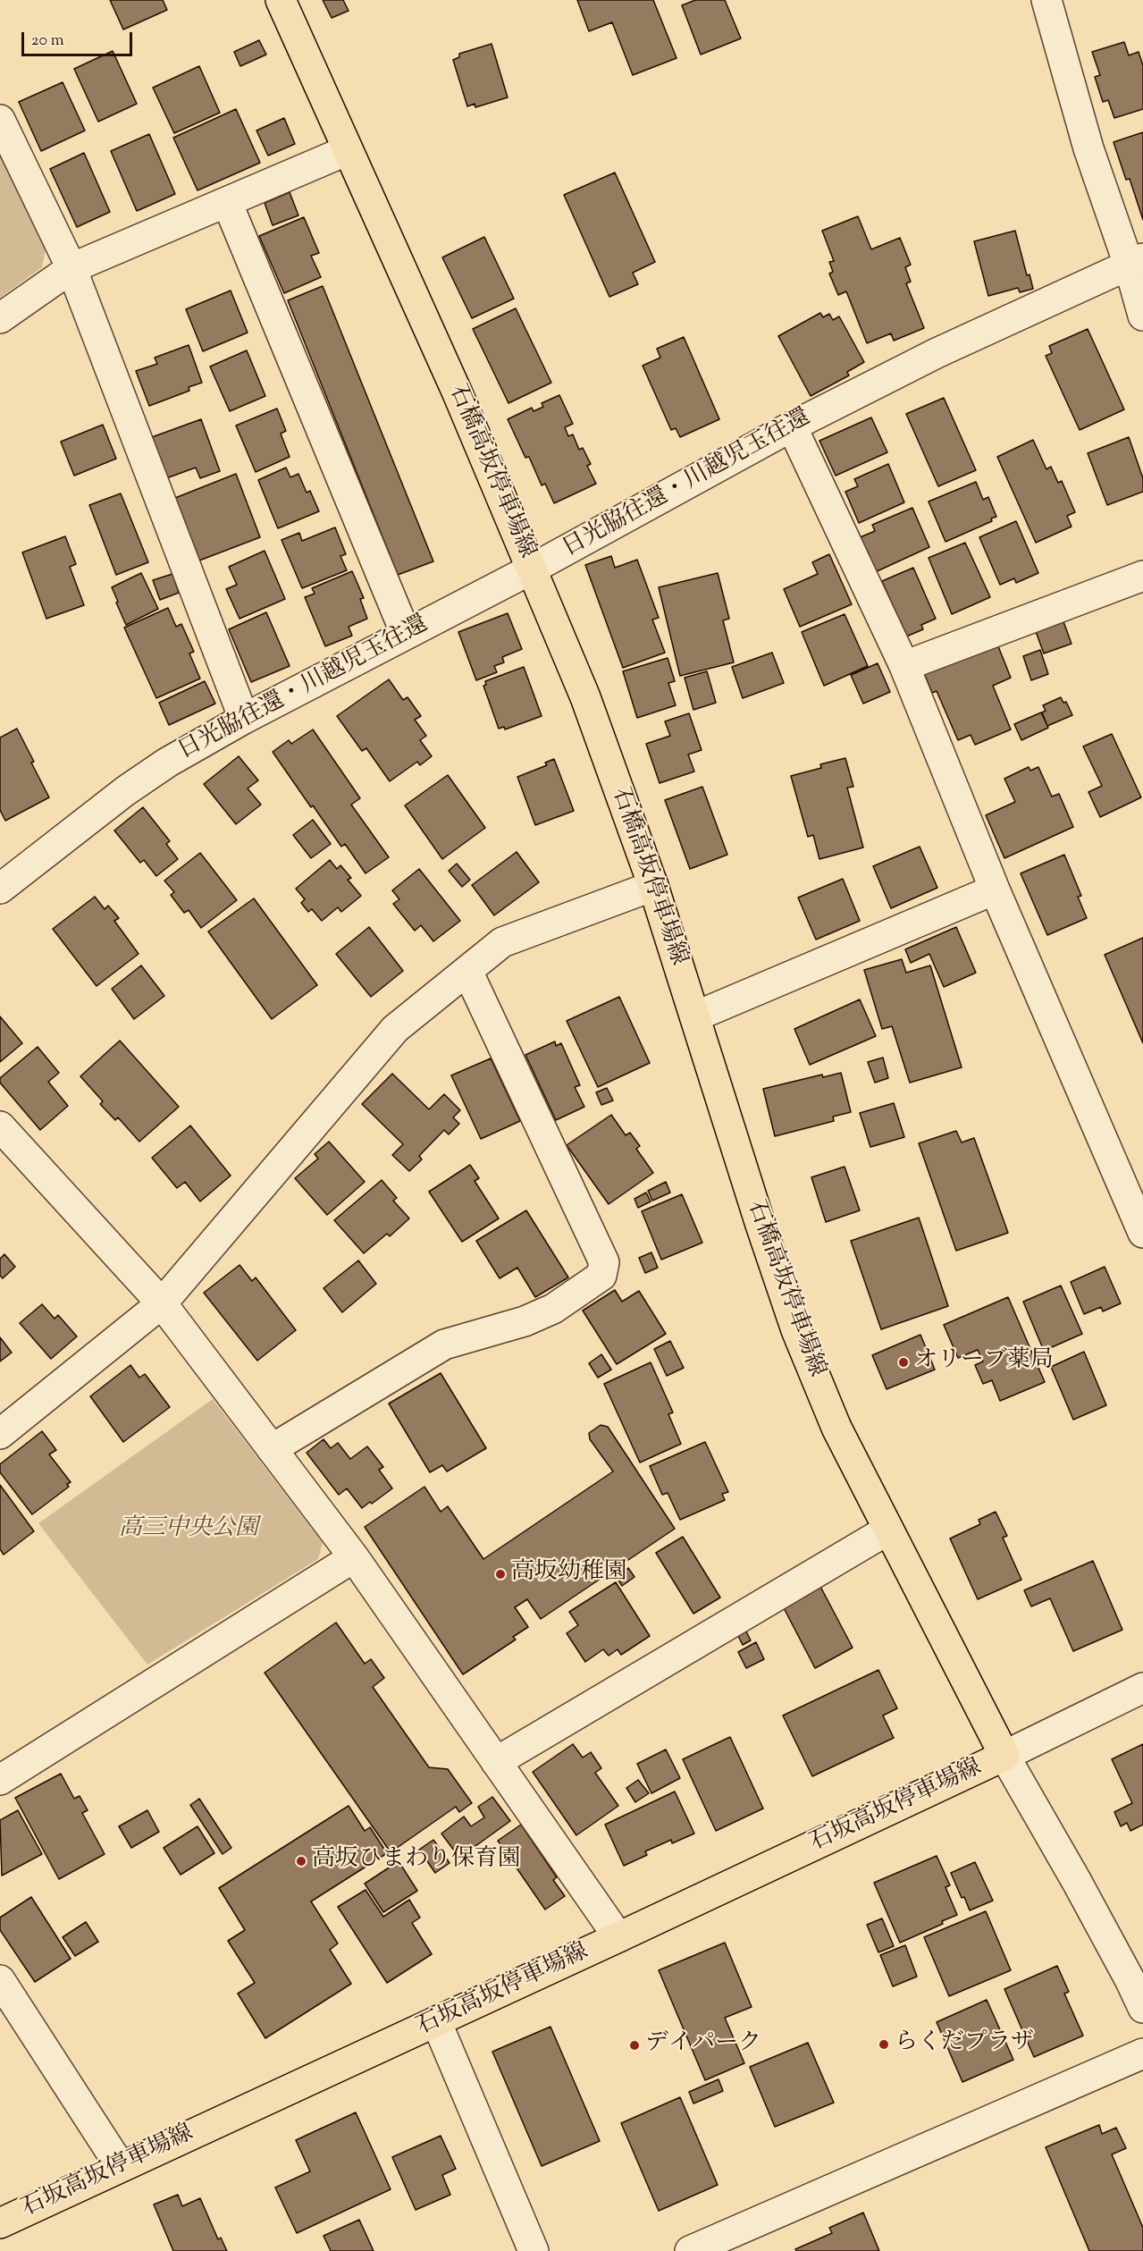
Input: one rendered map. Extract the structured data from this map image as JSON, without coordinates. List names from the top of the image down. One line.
{"streets":{"main road":["石橋高坂停車場線","石坂高坂停車場線"],"street":["日光脇往還・川越児玉往還"]},"crossings":[["石橋高坂停車場線","日光脇往還・川越児玉往還"],["石橋高坂停車場線","石坂高坂停車場線"]],"parks":["高三中央公園"],"places":["オリーブ薬局","高坂幼稚園","高坂ひまわり保育園","らくだプラザ","デイパーク"],"scale_bar":"20 m"}
